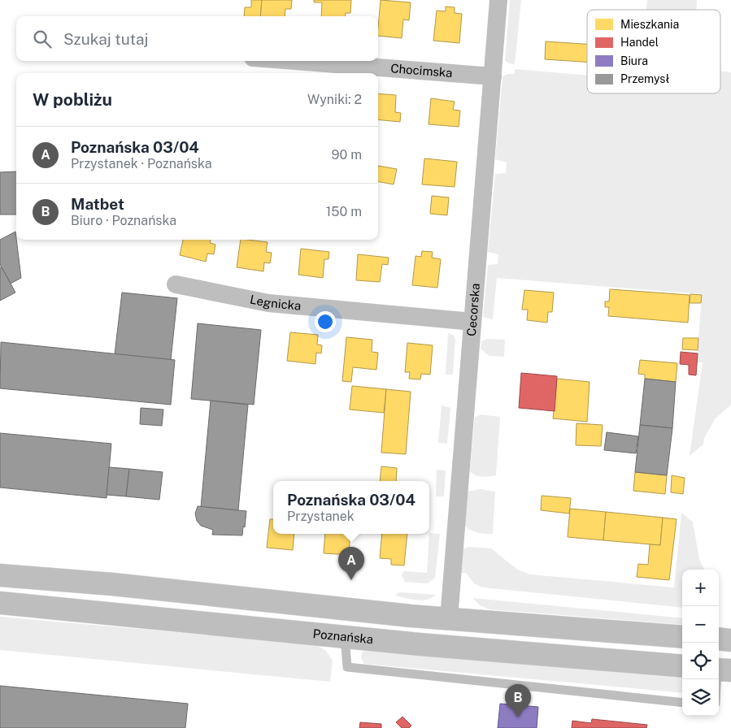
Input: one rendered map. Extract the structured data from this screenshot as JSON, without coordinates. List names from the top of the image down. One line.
{"streets":{"main road":["Poznańska"],"street":["Chocimska","Legnicka","Cecorska"]},"crossings":[["Chocimska","Cecorska"],["Legnicka","Cecorska"]],"legend":["Mieszkania","Handel","Biura","Przemysł"],"page":{"search":"Szukaj tutaj","heading":["W pobliżu","Wyniki: 2"],"list":[{"mark":"A","name":"Poznańska 03/04","note":"Przystanek · Poznańska","value":"90 m"},{"mark":"B","name":"Matbet","note":"Biuro · Poznańska","value":"150 m"}],"popup":["Poznańska 03/04","Przystanek"],"pins":["A","B"],"map_buttons":["+","−"]}}
